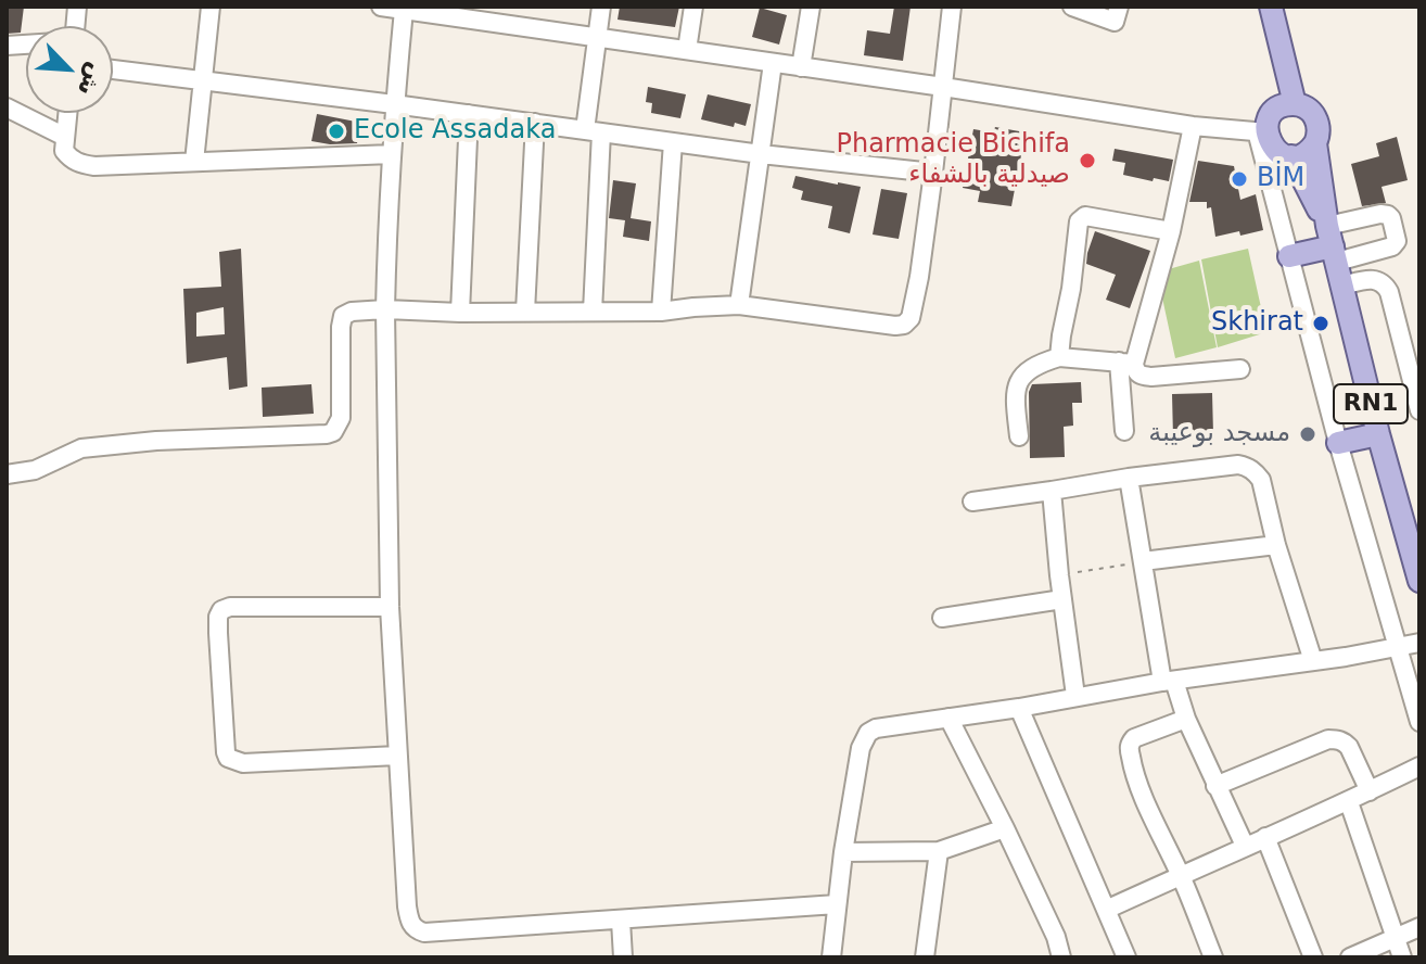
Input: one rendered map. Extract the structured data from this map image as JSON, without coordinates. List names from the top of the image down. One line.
{"streets":{"main road":["RN1"]},"places":["Ecole Assadaka","Pharmacie Bichifa صيدلية بالشفاء","BİM","Skhirat","مسجد بوعيبة"],"north":"bottom right"}
